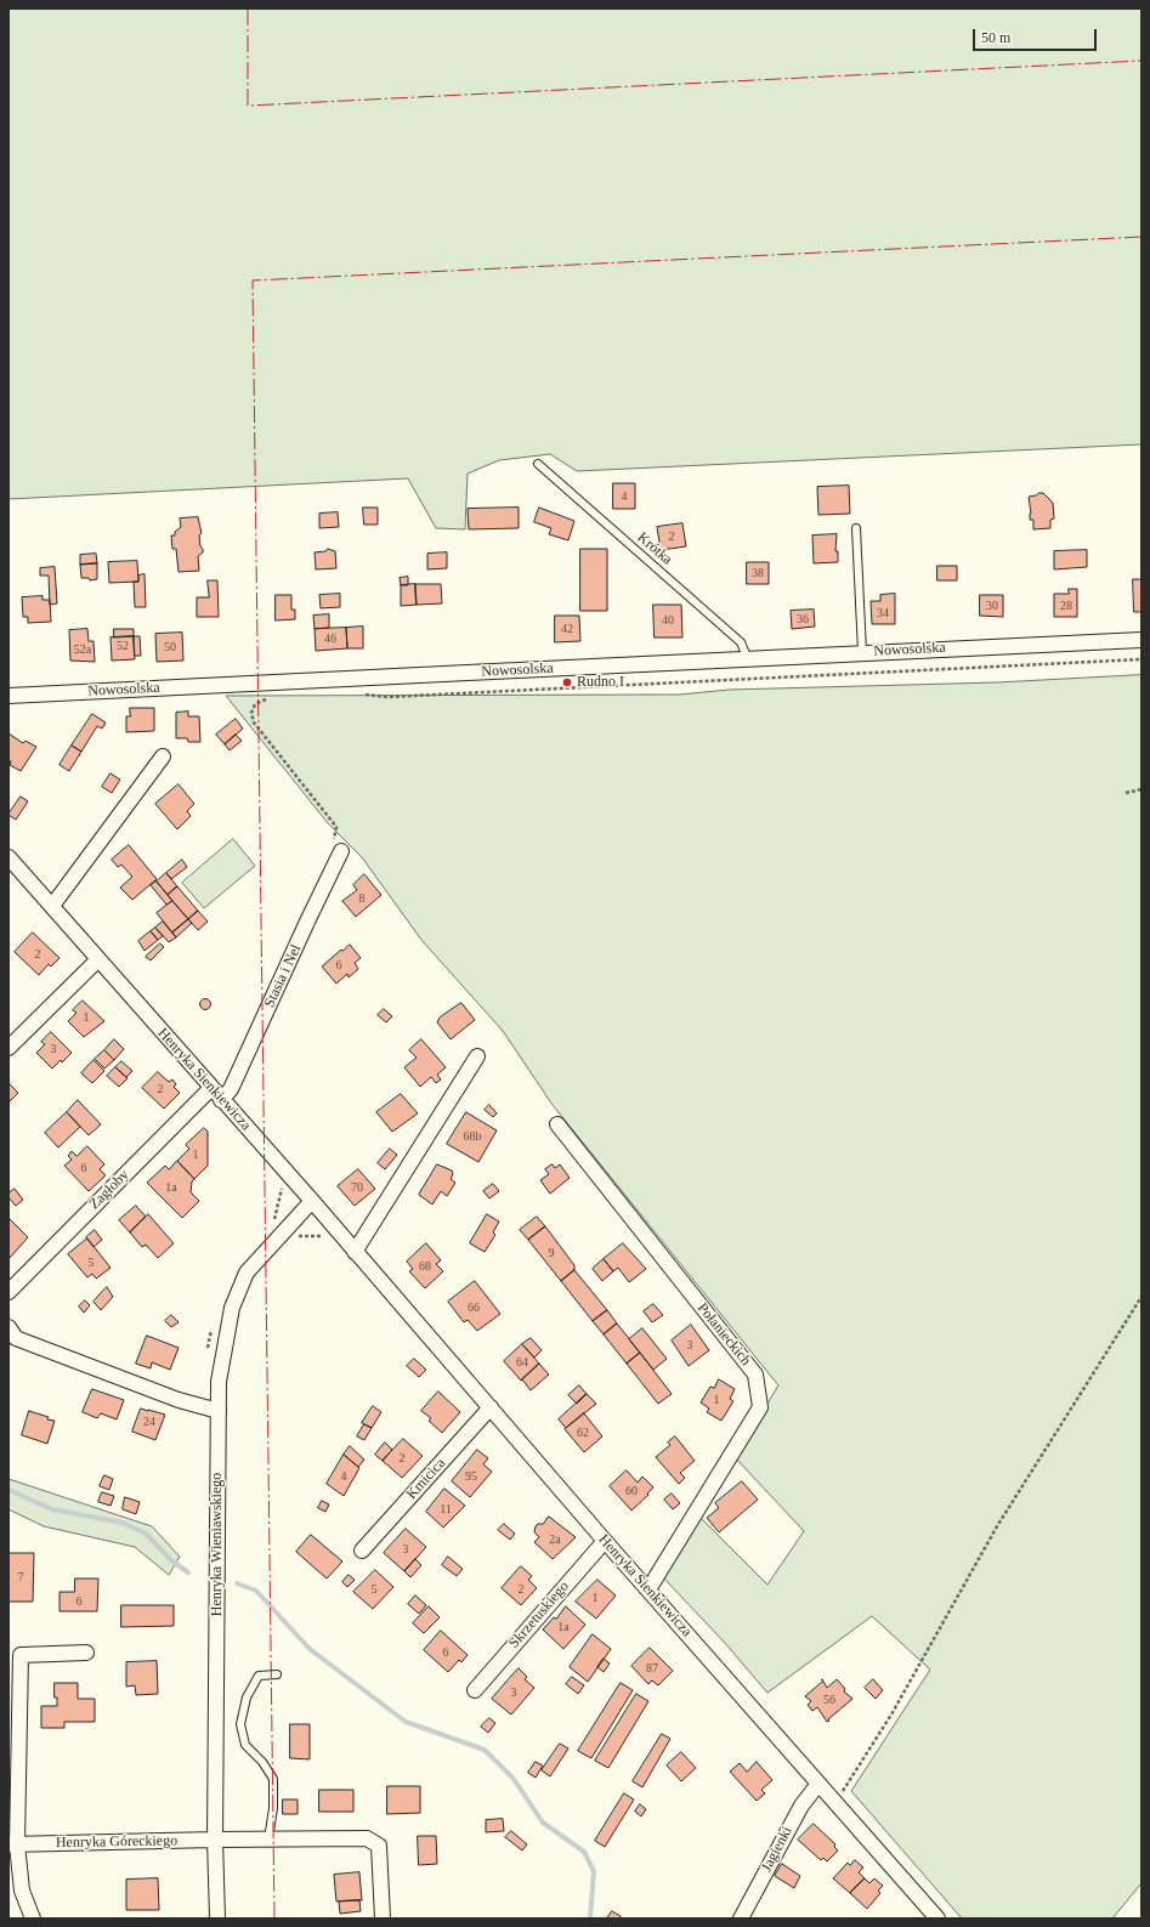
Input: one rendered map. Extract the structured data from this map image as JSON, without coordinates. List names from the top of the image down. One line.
{"streets":{"street":["Nowosolska","Stasia i Nel","Henryka Sienkiewicza","Zagłoby","Połanieckich","Kmicica","Henryka Wieniawskiego","Skrzetuskiego","Henryka Góreckiego","Jagienki"],"lane":["Krótka"]},"crossings":[["Krótka","Nowosolska"],["Stasia i Nel","Henryka Sienkiewicza"],["Stasia i Nel","Zagłoby"],["Henryka Sienkiewicza","Zagłoby"],["Henryka Sienkiewicza","Połanieckich"],["Henryka Sienkiewicza","Kmicica"],["Henryka Sienkiewicza","Henryka Wieniawskiego"],["Henryka Sienkiewicza","Skrzetuskiego"],["Henryka Sienkiewicza","Jagienki"],["Henryka Wieniawskiego","Henryka Góreckiego"]],"places":["Rudno I"],"house_numbers":["4","2","38","30","28","34","36","40","42","46","52","50","52a","8","2","6","1","3","2","68b","1","6","1a","70","9","5","68","66","3","64","1","24","62","2","4","95","60","11","2a","3","7","5","2","1","6","1a","6","87","3","56"],"scale_bar":"50 m"}
